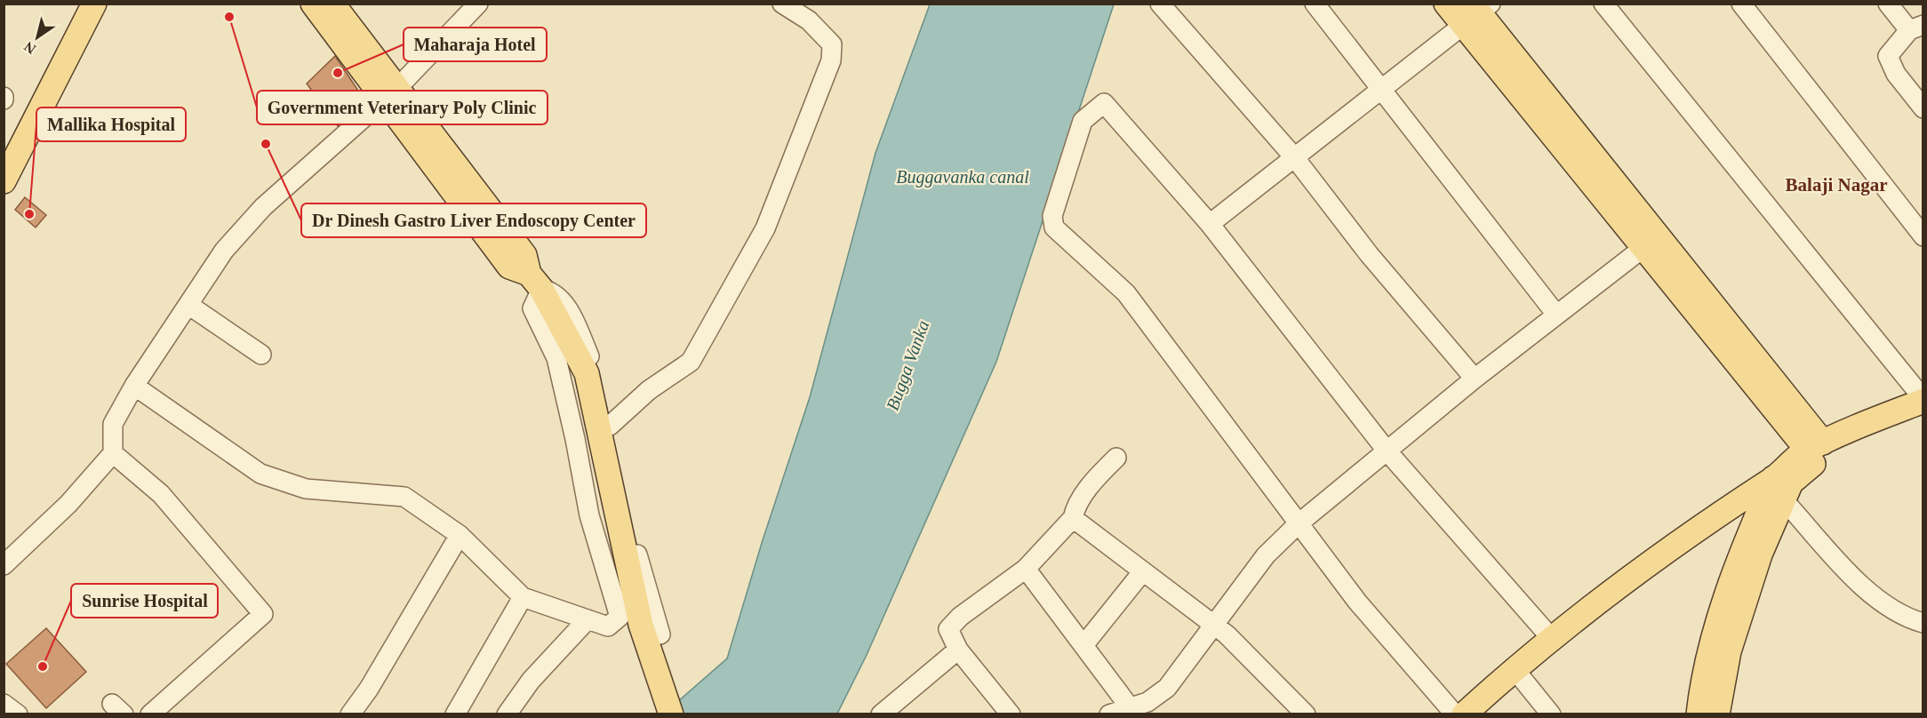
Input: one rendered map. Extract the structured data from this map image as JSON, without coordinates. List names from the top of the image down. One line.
{"districts":["Balaji Nagar"],"water":["Buggavanka canal","Bugga Vanka"],"places":["Government Veterinary Poly Clinic","Maharaja Hotel","Dr Dinesh Gastro Liver Endoscopy Center","Mallika Hospital","Sunrise Hospital"],"north":"bottom left"}
